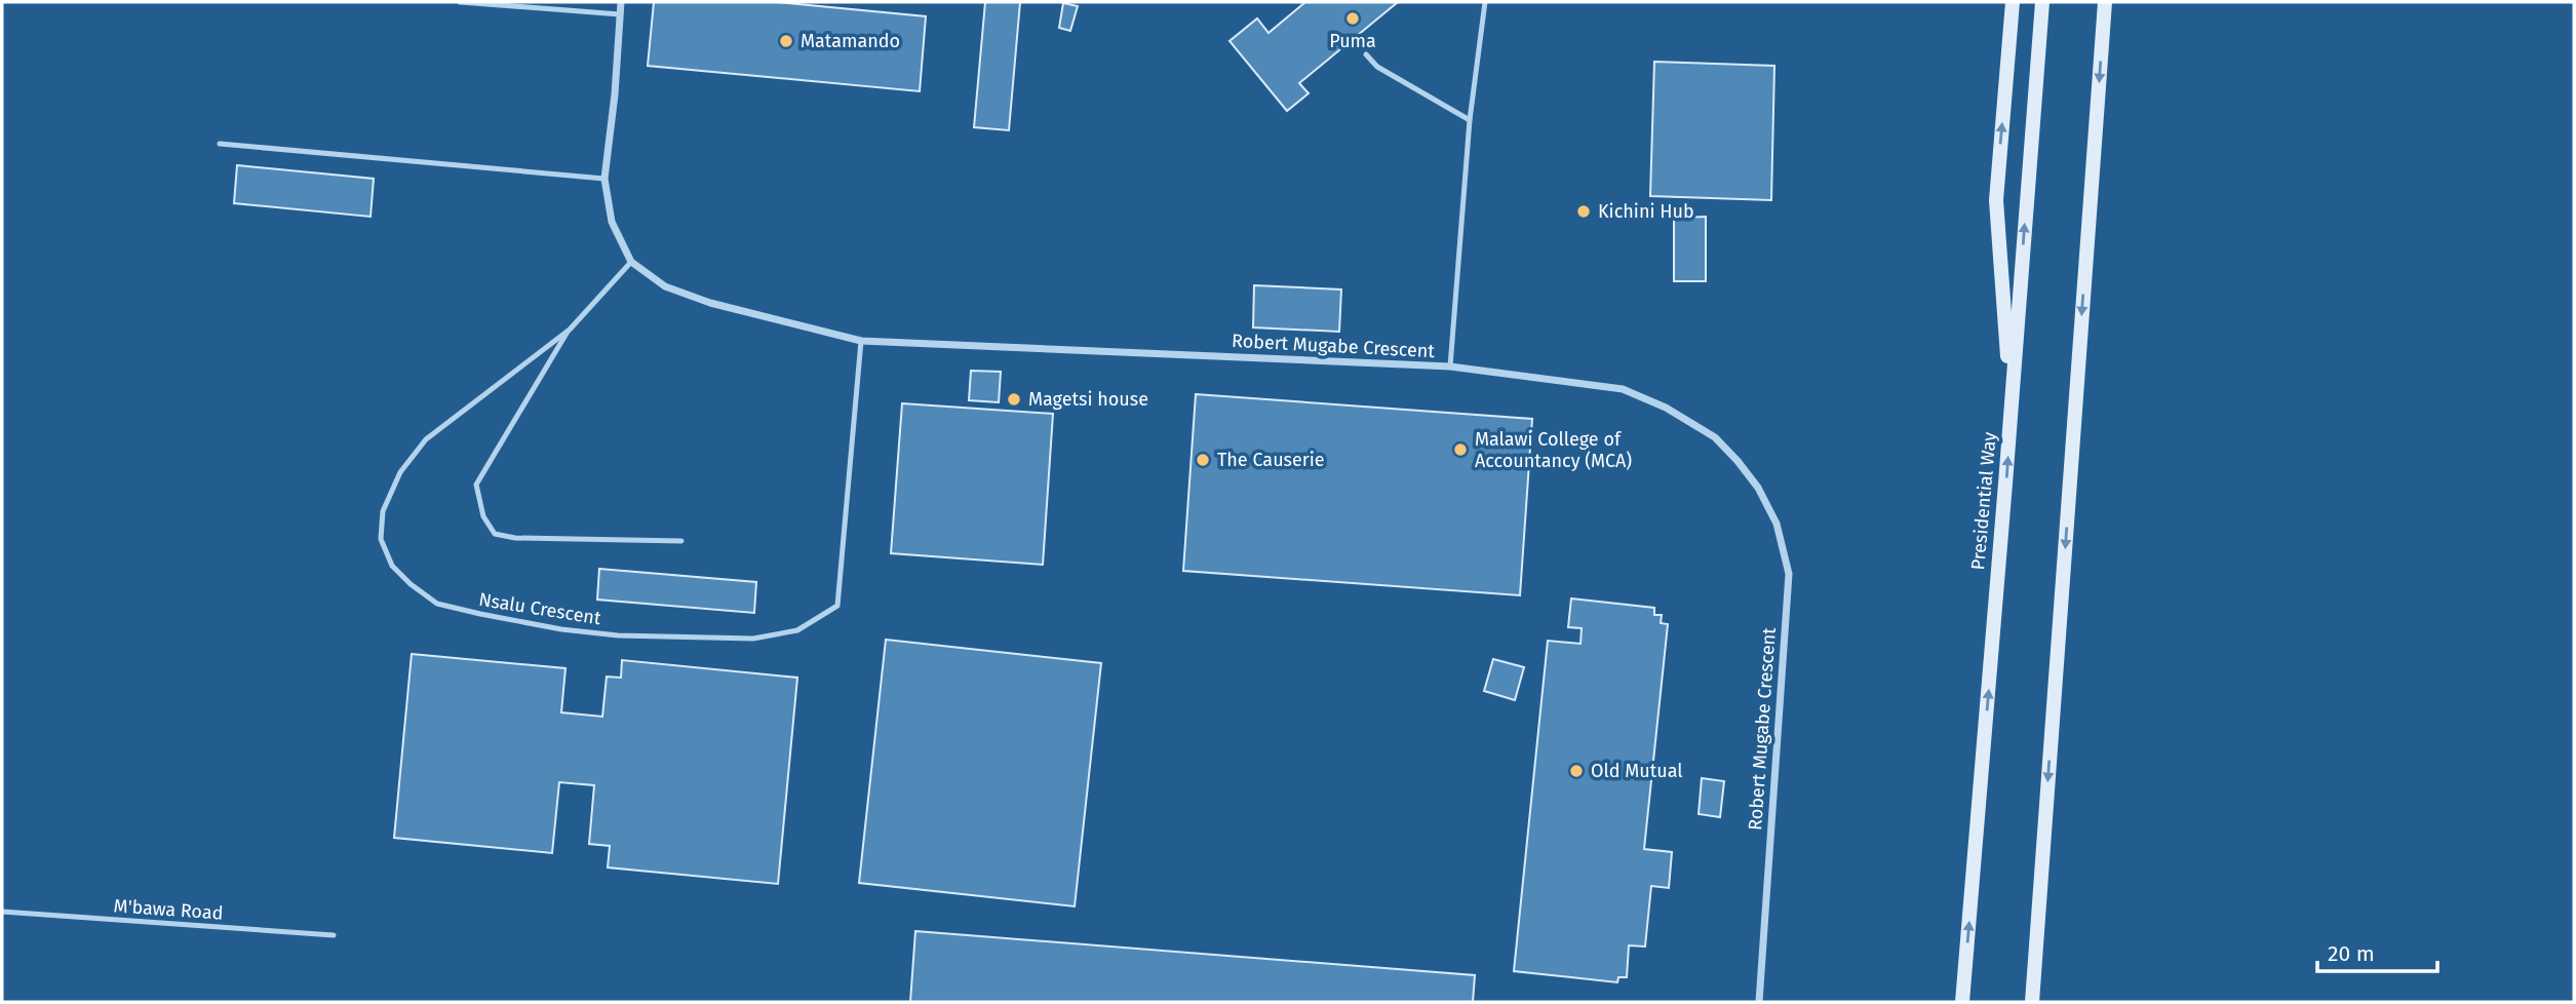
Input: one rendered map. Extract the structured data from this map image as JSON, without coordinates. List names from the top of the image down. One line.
{"streets":{"main road":["Presidential Way"],"street":["Robert Mugabe Crescent"],"lane":["Nsalu Crescent","M'bawa Road"]},"crossings":[["Robert Mugabe Crescent","Nsalu Crescent"]],"places":["Puma","Matamando","Kichini Hub","Magetsi house","Malawi College of Accountancy (MCA)","The Causerie","Old Mutual"],"scale_bar":"20 m"}
